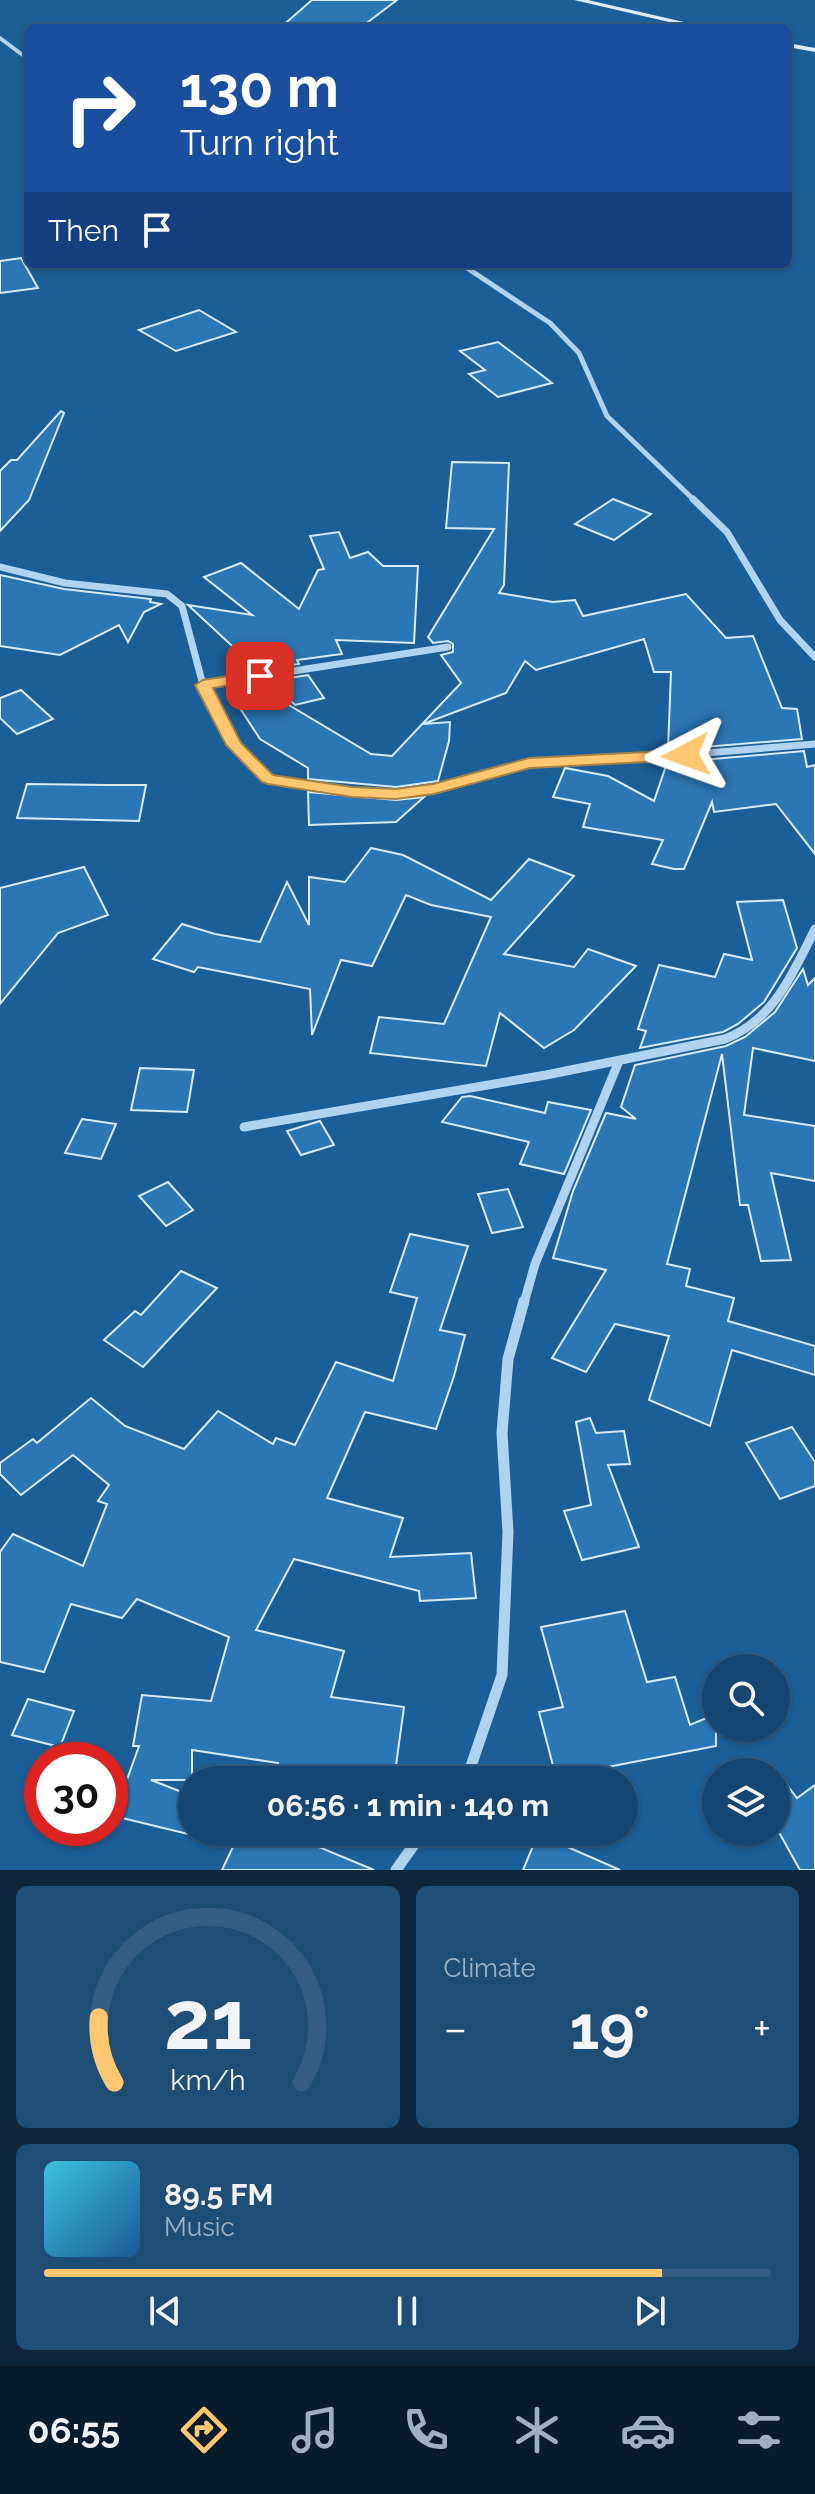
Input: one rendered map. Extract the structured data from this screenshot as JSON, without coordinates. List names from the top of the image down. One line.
{"page":{"turn":["130 m","Turn right"],"then":"Then","limit":"30","trip":"06:56 · 1 min · 140 m","tile":"Climate","heat":["−","19°","+"],"song":["89.5 FM","Music"],"tabs":"06:55","gauge":["21","km/h"]}}
